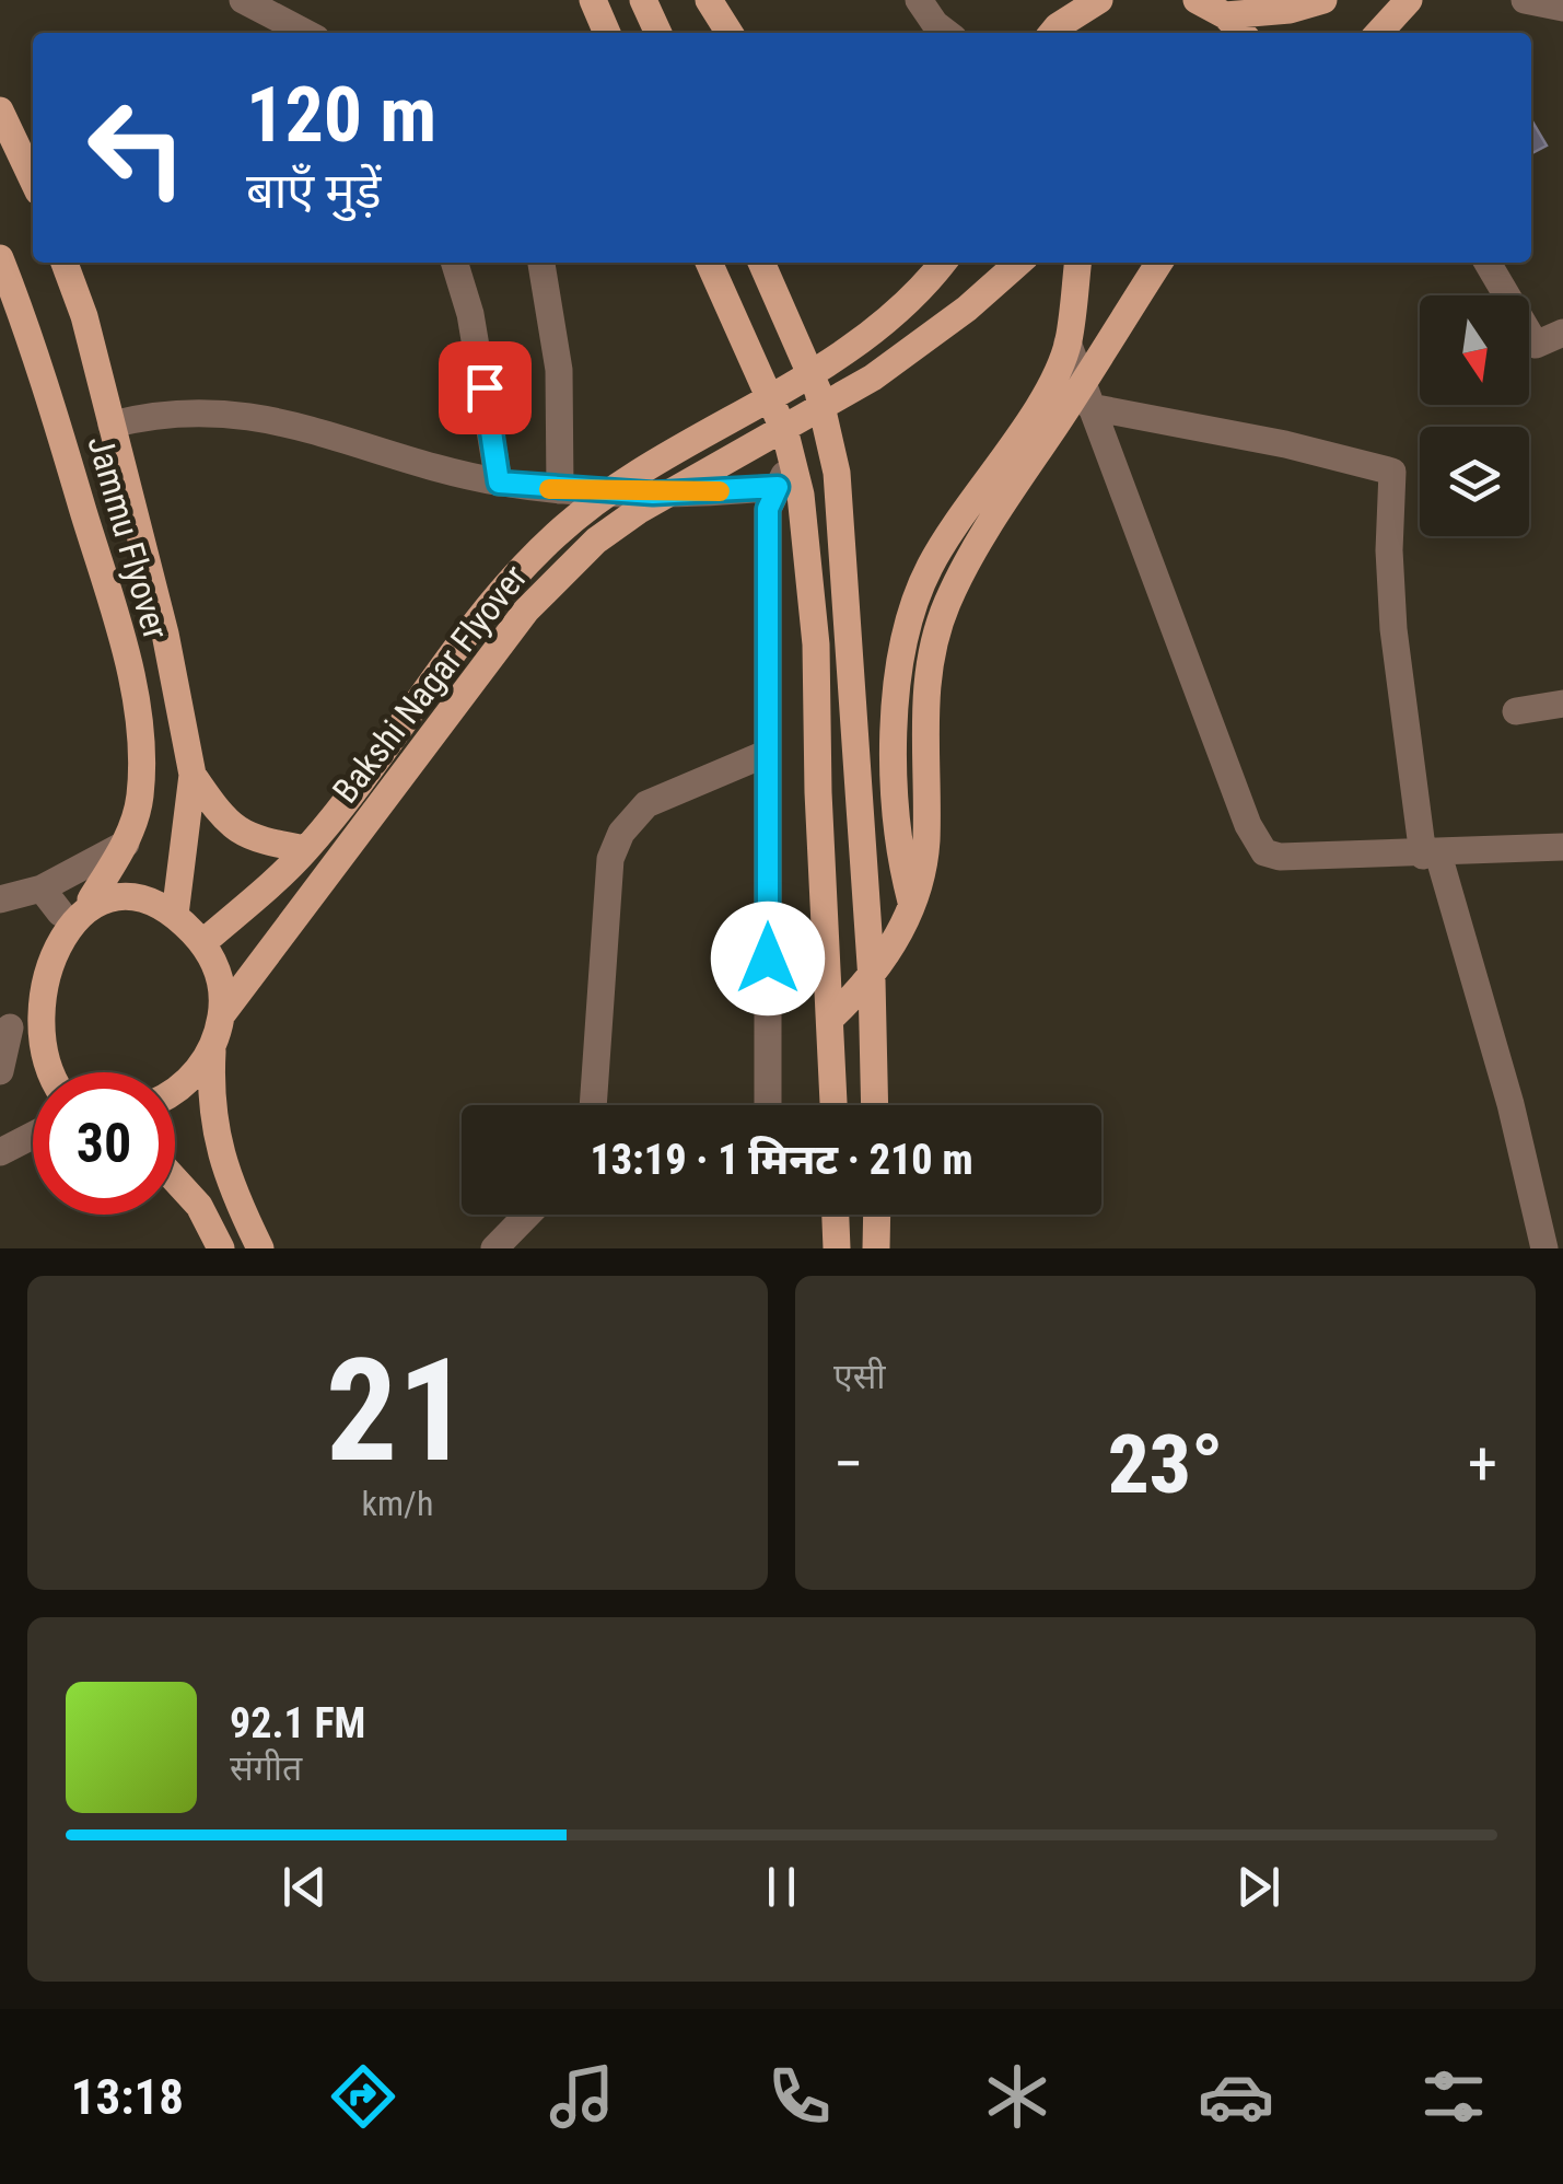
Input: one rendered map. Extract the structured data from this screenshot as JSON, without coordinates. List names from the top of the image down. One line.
{"streets":{"main road":["Jammu Flyover","Bakshi Nagar Flyover"]},"north":"bottom","page":{"turn":["120 m","बाएँ मुड़ें"],"limit":"30","trip":"13:19 · 1 मिनट · 210 m","tile":[["21","km/h"],"एसी"],"heat":["−","23°","+"],"song":["92.1 FM","संगीत"],"tabs":"13:18"}}
